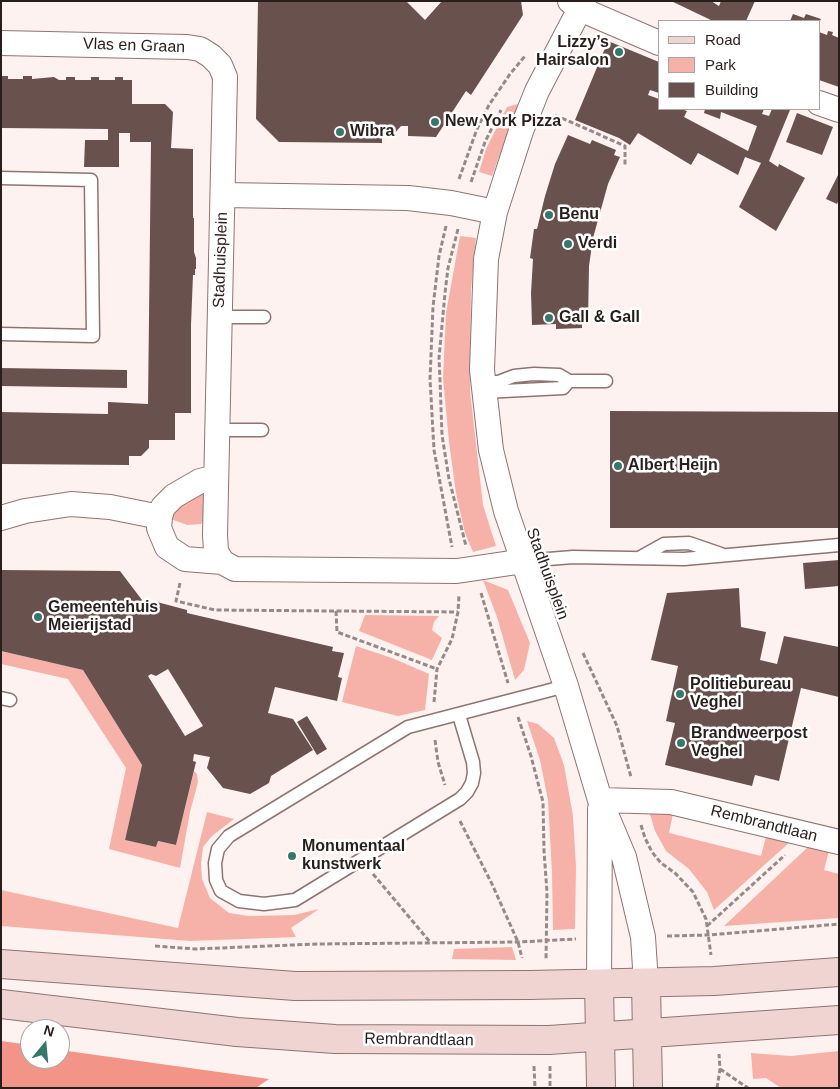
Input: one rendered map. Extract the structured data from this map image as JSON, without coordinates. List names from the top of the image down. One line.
{"streets":{"main road":["Rembrandtlaan"],"street":["Vlas en Graan","Stadhuisplein"]},"crossings":[["Vlas en Graan","Stadhuisplein"],["Stadhuisplein","Rembrandtlaan"]],"places":["Lizzy’s Hairsalon","New York Pizza","Wibra","Benu","Verdi","Gall & Gall","Albert Heijn","Gemeentehuis Meierijstad","Politiebureau Veghel","Brandweerpost Veghel","Monumentaal kunstwerk"],"legend":["Road","Park","Building"],"north":"top"}
